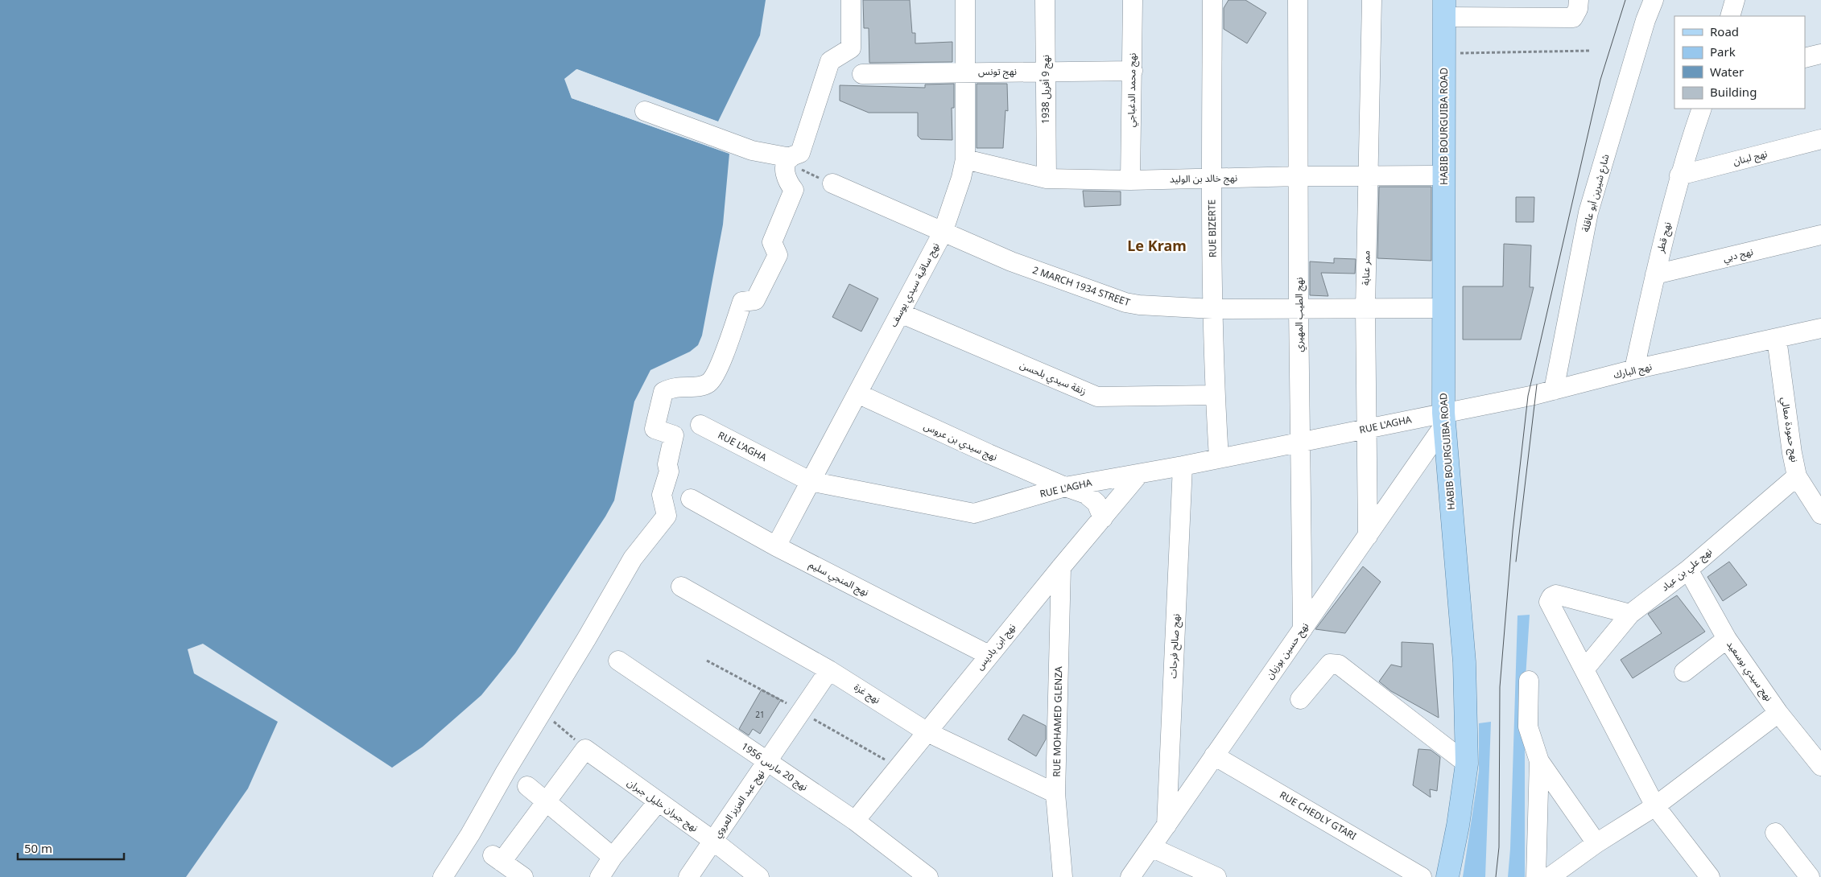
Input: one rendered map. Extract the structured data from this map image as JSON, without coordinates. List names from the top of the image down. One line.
{"streets":{"main road":["HABIB BOURGUIBA ROAD"],"street":["نهج تونس","نهج 9 أفريل 1938","نهج محمد الدغباجي","نهج لبنان","نهج خالد بن الوليد","شارع شيرين أبو عاقلة","RUE BIZERTE","نهج قطر","نهج دبي","ممر عنابة","نهج ساقية سيدي يوسف","2 MARCH 1934 STREET","نهج الطيب المهيري","نهج البارك","زنقة سيدي بلحسن","RUE L'AGHA","نهج حمودة معالي","نهج سيدي بن عروس","نهج علي بن عياد","نهج المنجي سليم","نهج صالح فرحات","نهج ابن باديس","نهج حسين بوزيان","نهج سيدي بوسعيد","نهج غزة","RUE MOHAMED GLENZA","نهج 20 مارس 1956","نهج عبد العزيز العروي","نهج جبران خليل جبران","RUE CHEDLY GTARI"]},"crossings":[["نهج تونس","نهج 9 أفريل 1938"],["نهج تونس","نهج محمد الدغباجي"],["نهج تونس","نهج ساقية سيدي يوسف"],["نهج 9 أفريل 1938","نهج خالد بن الوليد"],["نهج محمد الدغباجي","نهج خالد بن الوليد"],["HABIB BOURGUIBA ROAD","نهج خالد بن الوليد"],["HABIB BOURGUIBA ROAD","2 MARCH 1934 STREET"],["HABIB BOURGUIBA ROAD","نهج البارك"],["HABIB BOURGUIBA ROAD","RUE L'AGHA"],["HABIB BOURGUIBA ROAD","نهج حسين بوزيان"],["نهج لبنان","نهج قطر"],["نهج خالد بن الوليد","RUE BIZERTE"],["نهج خالد بن الوليد","ممر عنابة"],["نهج خالد بن الوليد","نهج ساقية سيدي يوسف"],["نهج خالد بن الوليد","نهج الطيب المهيري"],["شارع شيرين أبو عاقلة","نهج البارك"],["RUE BIZERTE","2 MARCH 1934 STREET"],["RUE BIZERTE","زنقة سيدي بلحسن"],["RUE BIZERTE","RUE L'AGHA"],["نهج قطر","نهج دبي"],["نهج قطر","نهج البارك"],["ممر عنابة","2 MARCH 1934 STREET"],["ممر عنابة","RUE L'AGHA"],["ممر عنابة","نهج حسين بوزيان"],["نهج ساقية سيدي يوسف","2 MARCH 1934 STREET"],["نهج ساقية سيدي يوسف","زنقة سيدي بلحسن"],["نهج ساقية سيدي يوسف","RUE L'AGHA"],["نهج ساقية سيدي يوسف","نهج سيدي بن عروس"],["نهج ساقية سيدي يوسف","نهج المنجي سليم"],["2 MARCH 1934 STREET","نهج الطيب المهيري"],["نهج الطيب المهيري","RUE L'AGHA"],["نهج الطيب المهيري","نهج حسين بوزيان"],["نهج البارك","RUE L'AGHA"],["نهج البارك","نهج حمودة معالي"],["نهج البارك","نهج حسين بوزيان"],["RUE L'AGHA","نهج سيدي بن عروس"],["RUE L'AGHA","نهج صالح فرحات"],["RUE L'AGHA","نهج ابن باديس"],["RUE L'AGHA","نهج حسين بوزيان"],["نهج حمودة معالي","نهج علي بن عياد"],["نهج سيدي بن عروس","نهج ابن باديس"],["نهج علي بن عياد","نهج سيدي بوسعيد"],["نهج المنجي سليم","نهج ابن باديس"],["نهج صالح فرحات","نهج حسين بوزيان"],["نهج ابن باديس","نهج غزة"],["نهج ابن باديس","RUE MOHAMED GLENZA"],["نهج ابن باديس","نهج 20 مارس 1956"],["نهج حسين بوزيان","RUE CHEDLY GTARI"],["نهج غزة","RUE MOHAMED GLENZA"],["نهج غزة","نهج عبد العزيز العروي"],["نهج 20 مارس 1956","نهج عبد العزيز العروي"],["نهج عبد العزيز العروي","نهج جبران خليل جبران"]],"districts":["Le Kram"],"house_numbers":["21"],"legend":["Road","Park","Water","Building"],"scale_bar":"50 m"}
